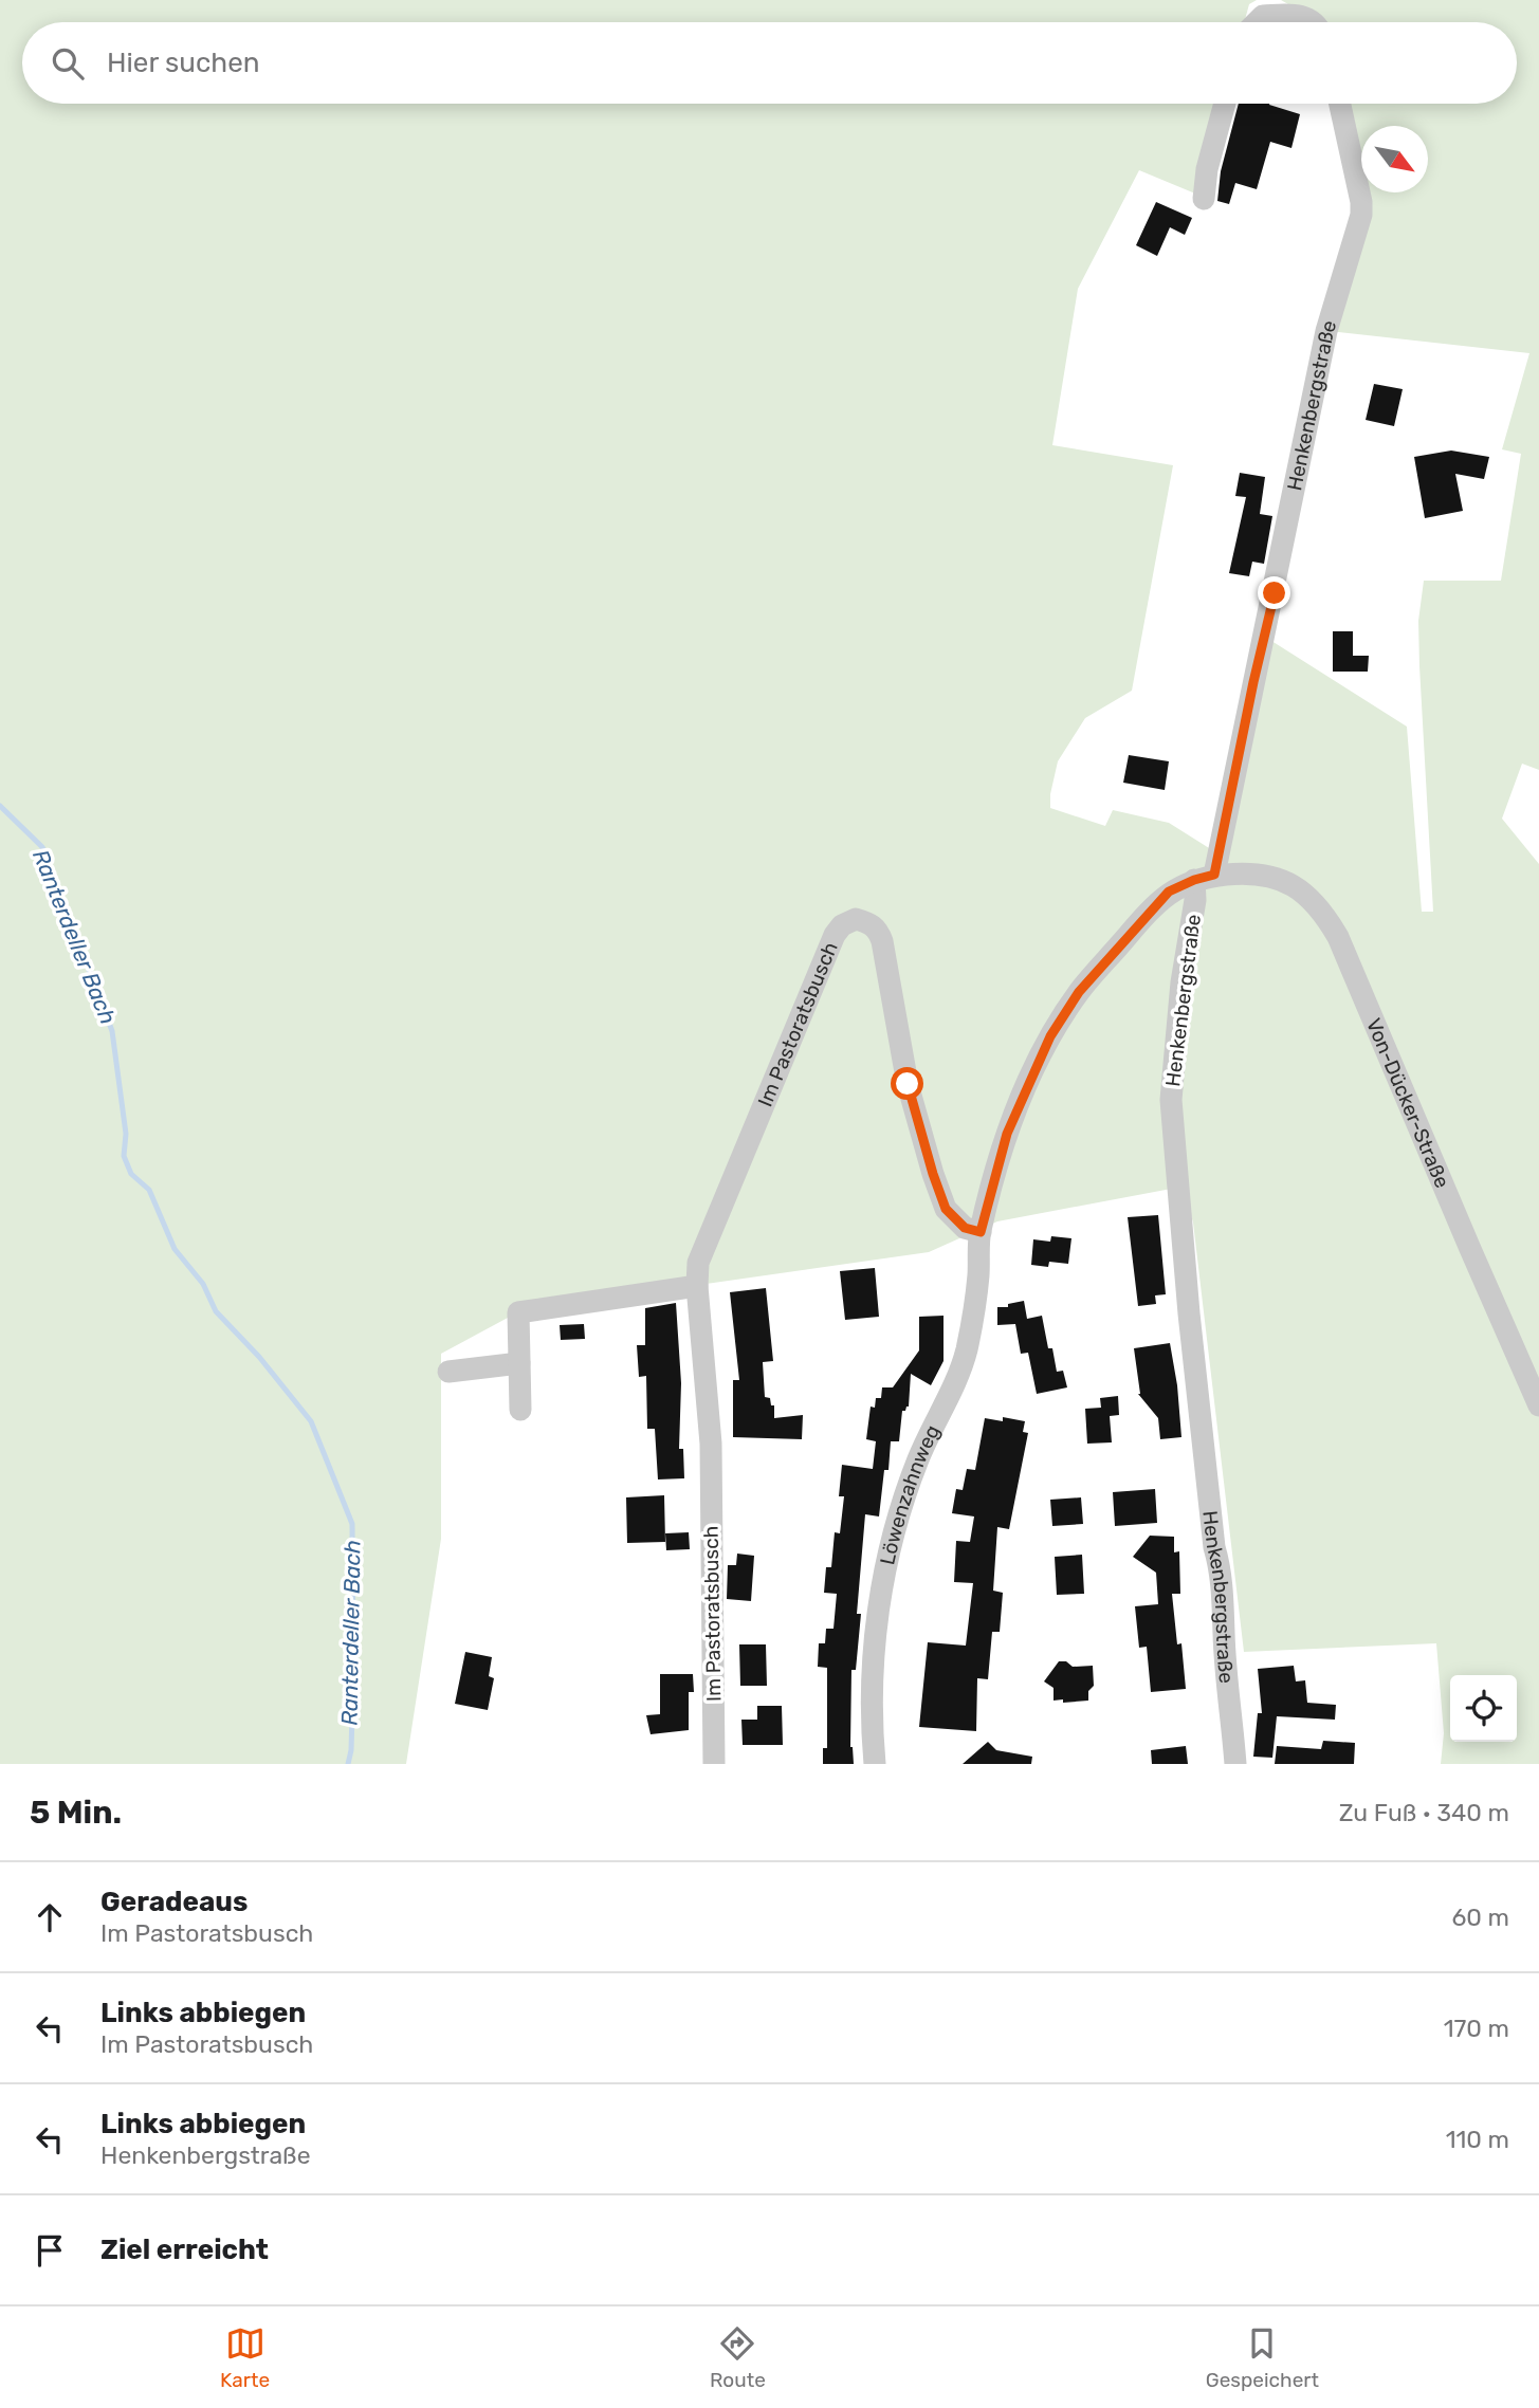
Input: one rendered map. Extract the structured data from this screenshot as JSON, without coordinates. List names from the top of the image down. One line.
{"streets":{"street":["Henkenbergstraße","Im Pastoratsbusch","Von-Dücker-Straße","Löwenzahnweg"]},"crossings":[["Henkenbergstraße","Von-Dücker-Straße"],["Im Pastoratsbusch","Löwenzahnweg"]],"water":["Ranterdeller Bach"],"north":"bottom right","page":{"search":"Hier suchen","heading":["5 Min.","Zu Fuß · 340 m"],"list":[["Geradeaus","Im Pastoratsbusch","60 m"],["Links abbiegen","Im Pastoratsbusch","170 m"],["Links abbiegen","Henkenbergstraße","110 m"],"Ziel erreicht"],"nav":["Karte","Route","Gespeichert"]}}
